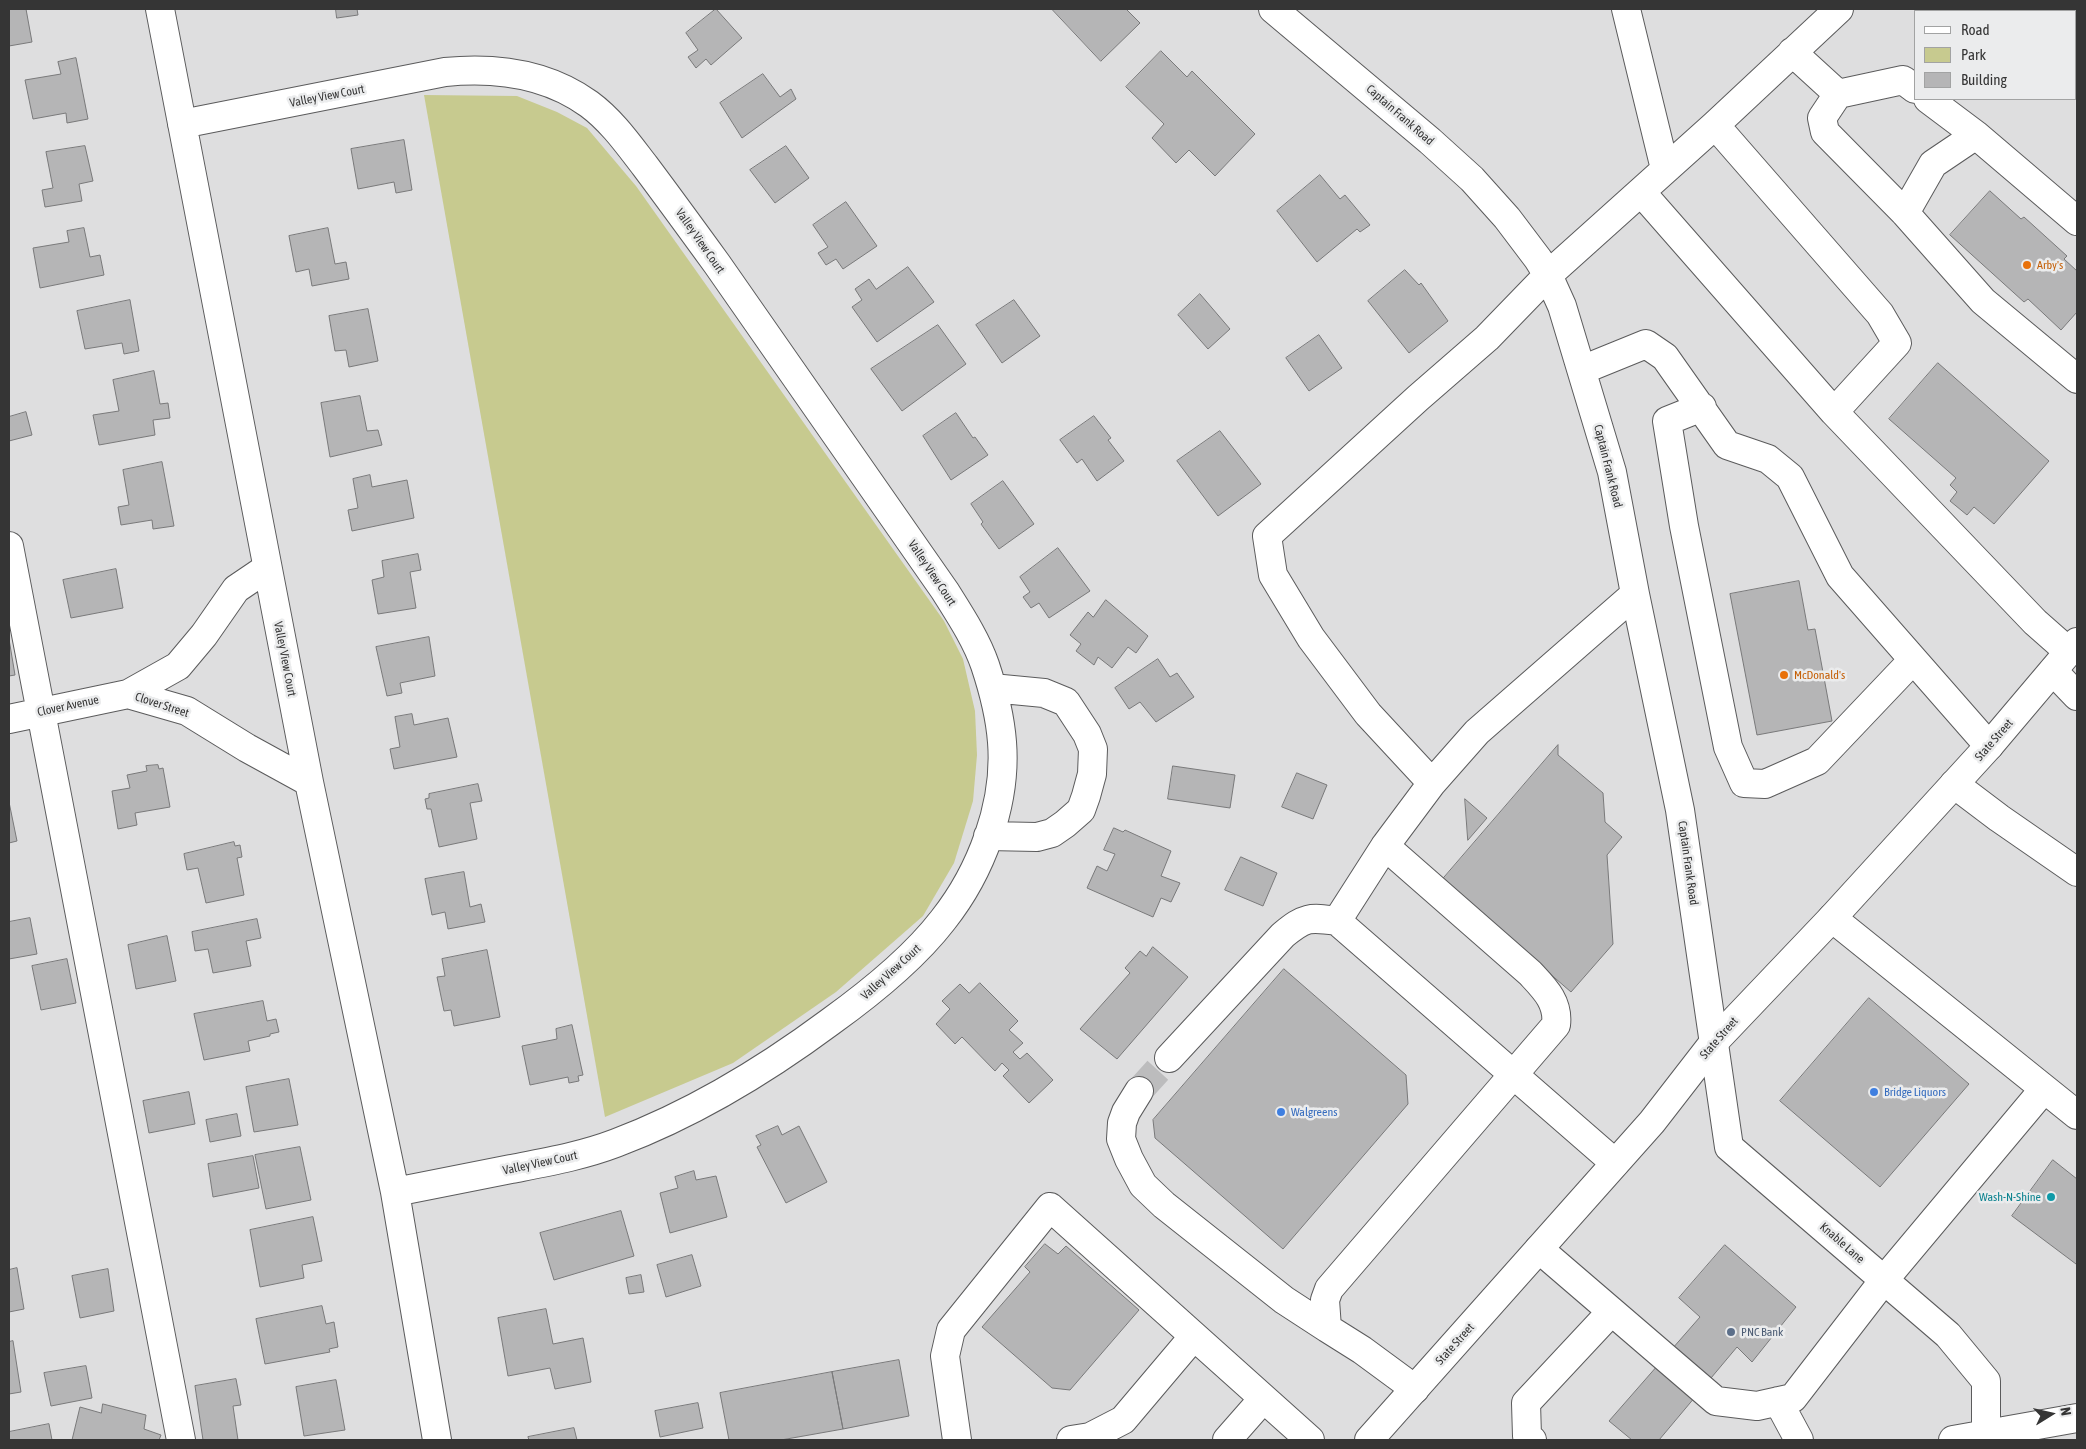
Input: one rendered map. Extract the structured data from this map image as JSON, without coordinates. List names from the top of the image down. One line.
{"streets":{"street":["Valley View Court","Captain Frank Road","Clover Street","Clover Avenue","State Street","Knable Lane"]},"crossings":[["Valley View Court","Clover Street"],["Captain Frank Road","State Street"],["Captain Frank Road","Knable Lane"],["Clover Street","Clover Avenue"],["State Street","Knable Lane"]],"places":["Arby's","McDonald's","Bridge Liquors","Walgreens","Wash-N-Shine","PNC Bank"],"legend":["Road","Park","Building"],"north":"right"}
